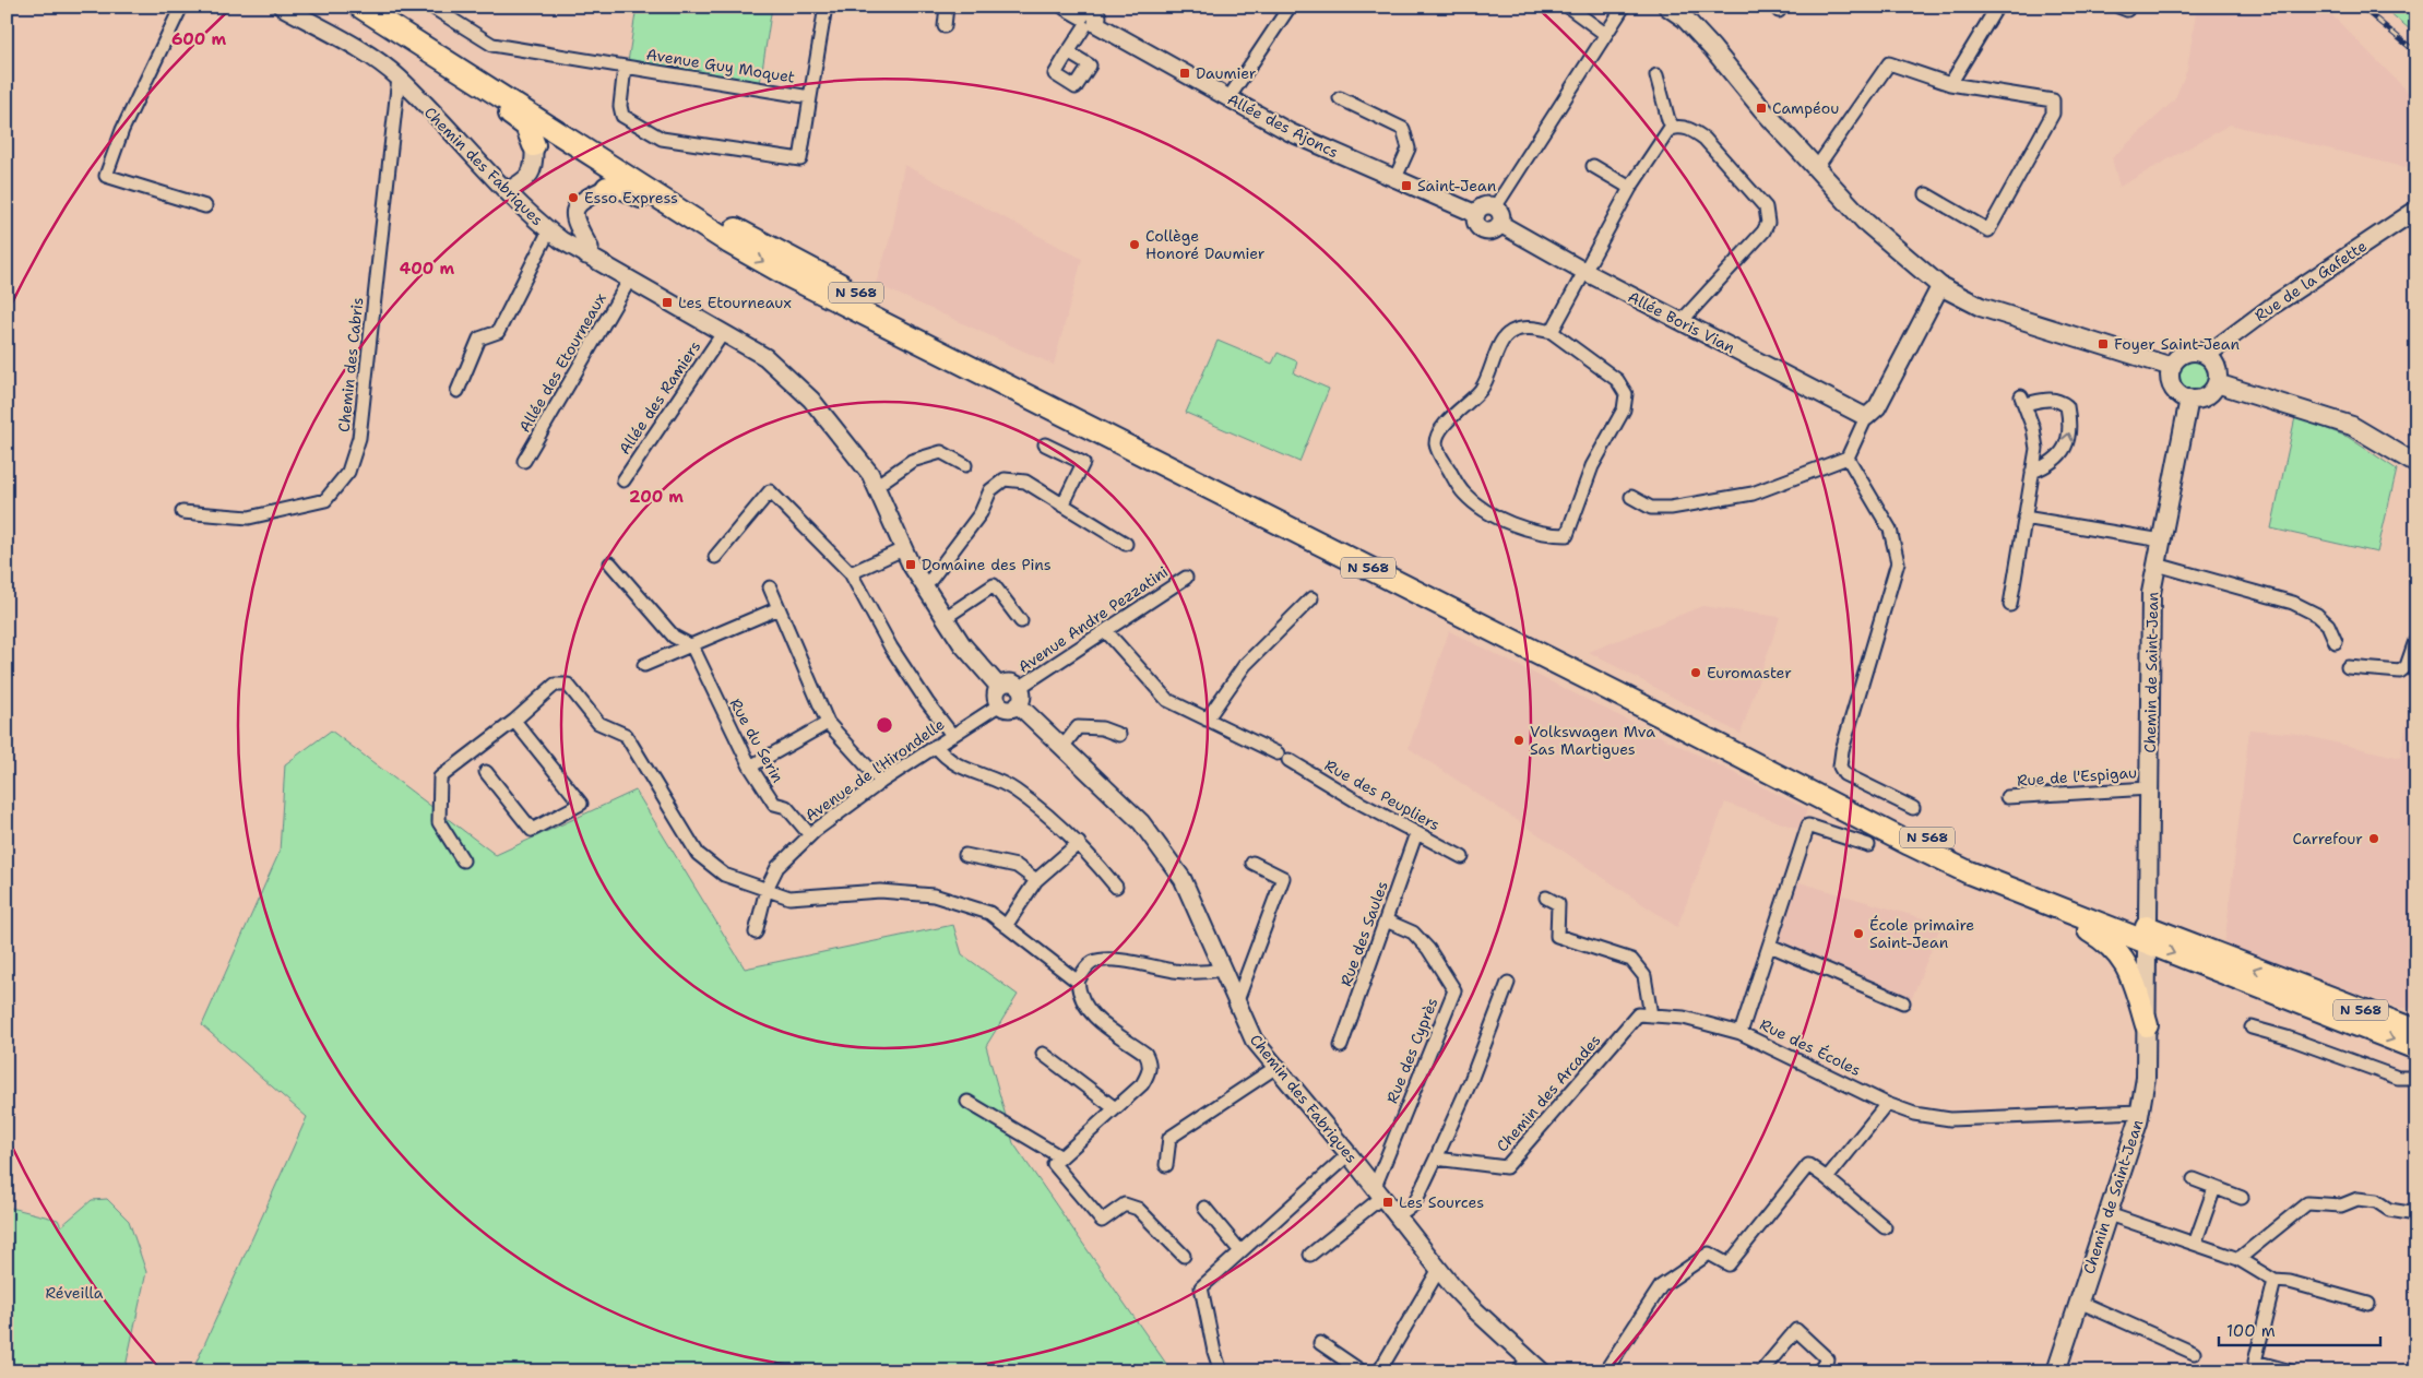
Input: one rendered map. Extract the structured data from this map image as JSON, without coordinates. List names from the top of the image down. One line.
{"streets":{"highway":["N 568"],"main road":["Chemin de Saint-Jean"],"street":["Avenue Guy Moquet","Allée des Ajoncs","Chemin des Fabriques","Rue de la Gafette","Allée Boris Vian","Allée des Etourneaux","Chemin des Cabris","Allée des Ramiers","Avenue Andre Pezzatini","Rue du Serin","Avenue de l'Hirondelle","Rue de l'Espigau","Rue des Peupliers","Rue des Saules","Rue des Écoles","Rue des Cyprès","Chemin des Arcades"]},"crossings":[["Allée des Ajoncs","Allée Boris Vian"],["Chemin des Fabriques","Allée des Etourneaux"],["Chemin des Fabriques","Chemin des Cabris"],["Chemin des Fabriques","Allée des Ramiers"],["Chemin des Fabriques","Avenue Andre Pezzatini"],["Chemin des Fabriques","Avenue de l'Hirondelle"],["Chemin des Fabriques","Rue des Cyprès"],["Rue de la Gafette","Chemin de Saint-Jean"],["Avenue Andre Pezzatini","Avenue de l'Hirondelle"],["Avenue Andre Pezzatini","Rue des Peupliers"],["Chemin de Saint-Jean","Rue de l'Espigau"],["Chemin de Saint-Jean","Rue des Écoles"],["Rue du Serin","Avenue de l'Hirondelle"],["Rue des Peupliers","Rue des Saules"],["Rue des Saules","Rue des Cyprès"],["Rue des Écoles","Chemin des Arcades"]],"parks":["Réveilla"],"places":{"transit":["Daumier","Campéou","Saint-Jean","Les Etourneaux","Foyer Saint-Jean","Domaine des Pins","Les Sources"],"other":["Esso Express","Collège Honoré Daumier","Euromaster","Volkswagen Mva Sas Martigues","Carrefour","École primaire Saint-Jean"]},"scale_bar":"100 m","rings":["600 m","400 m","200 m"]}
